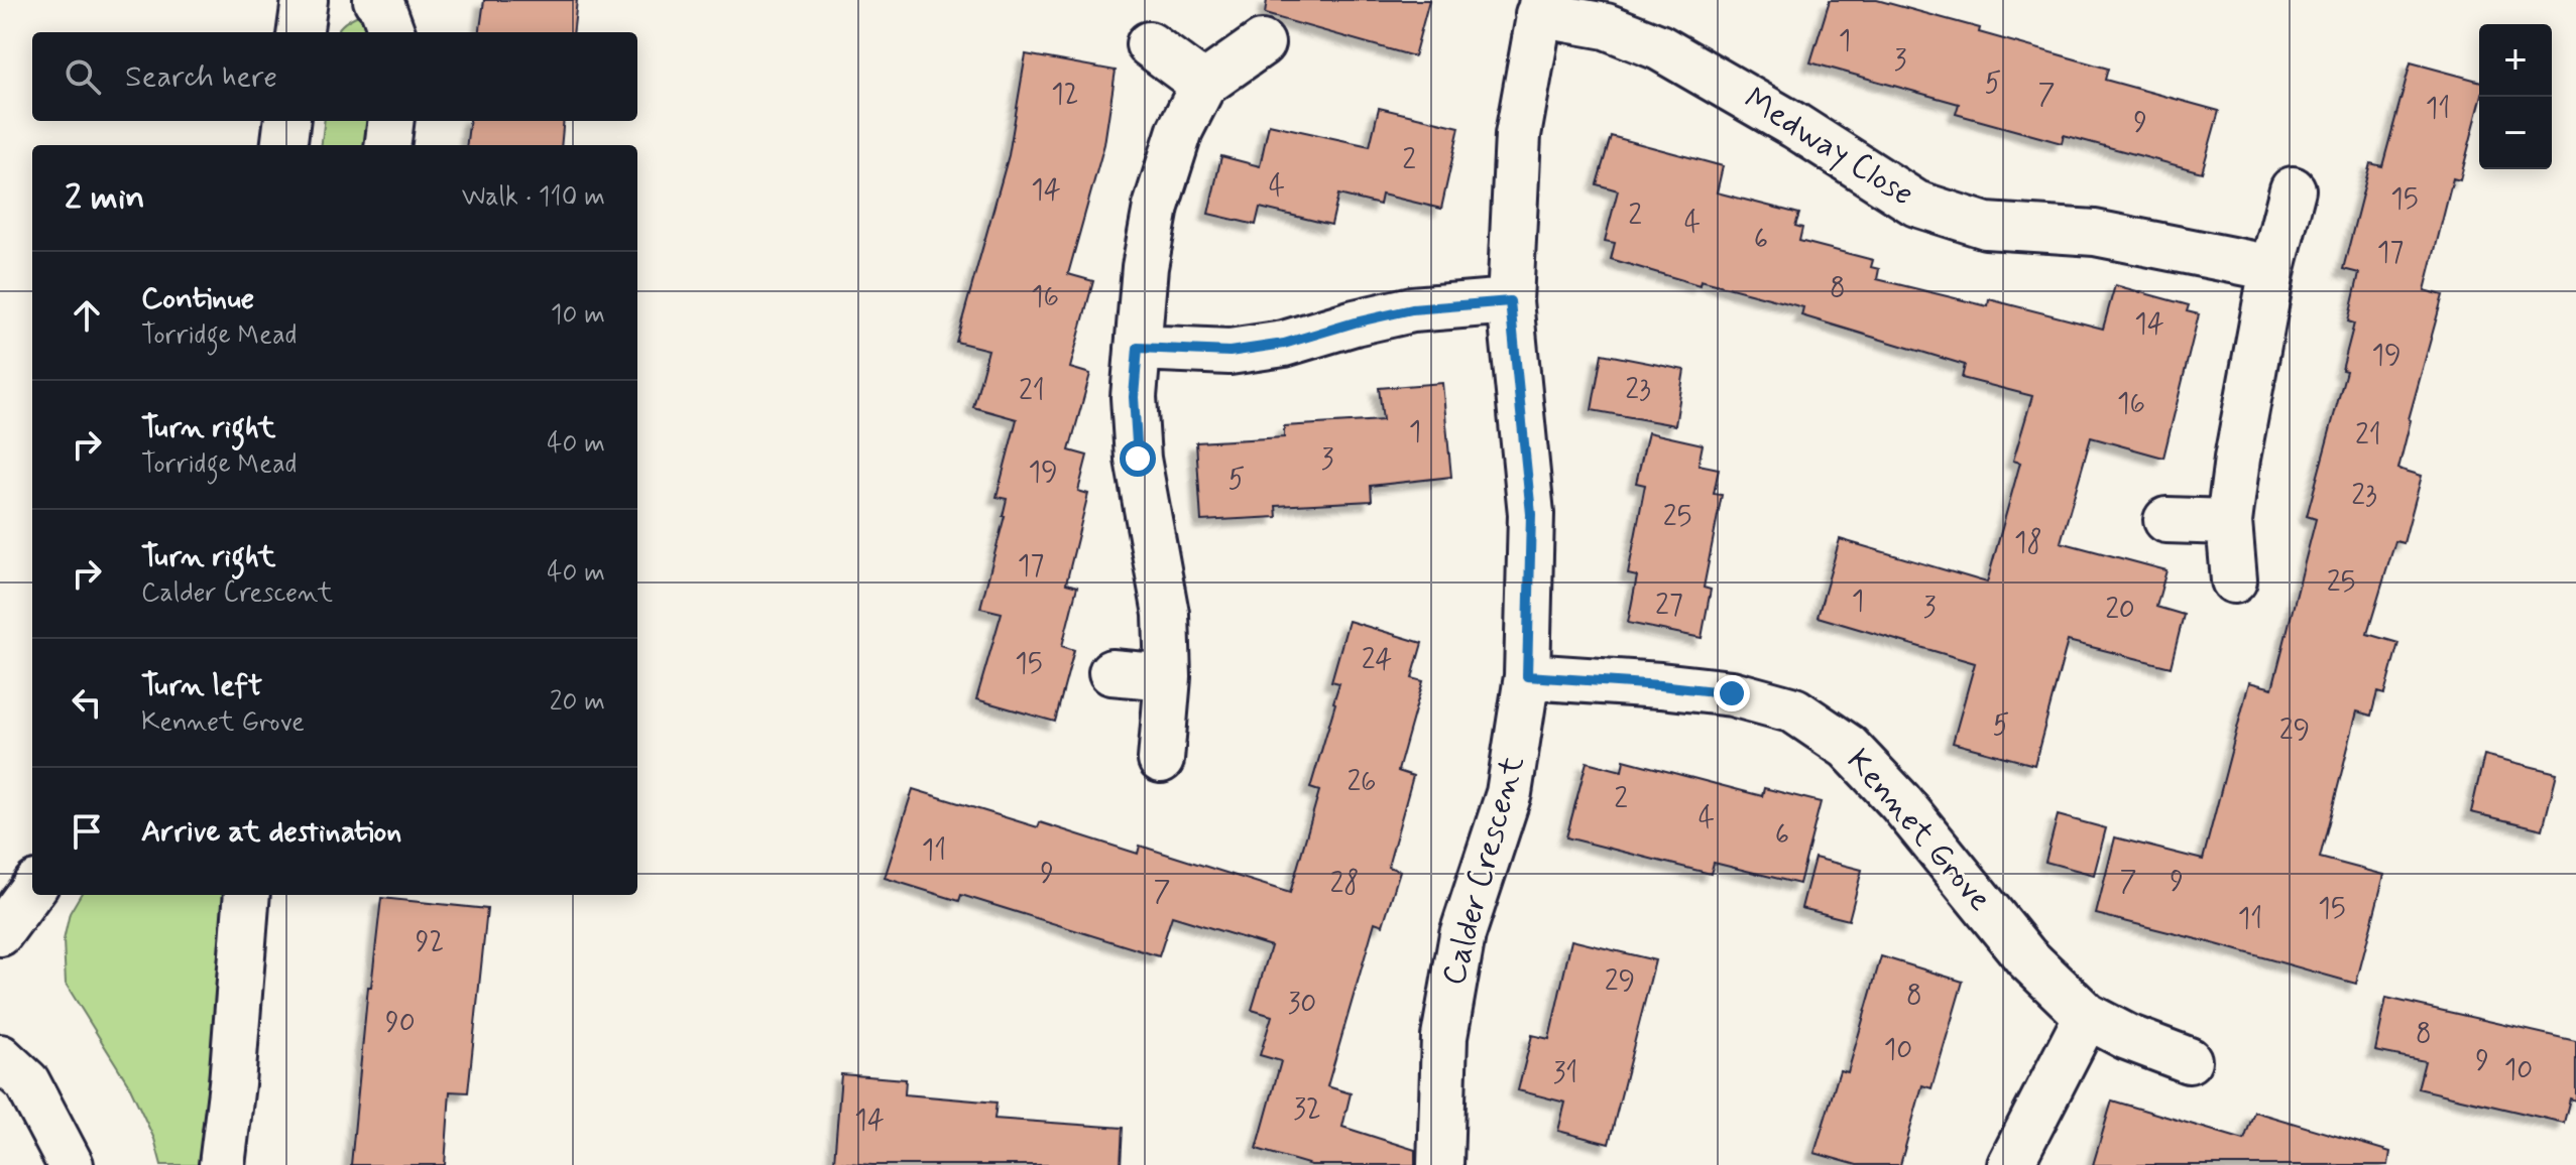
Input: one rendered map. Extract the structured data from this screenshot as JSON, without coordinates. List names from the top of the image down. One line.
{"streets":{"street":["Medway Close","Kennet Grove","Calder Crescent"]},"crossings":[["Medway Close","Calder Crescent"],["Kennet Grove","Calder Crescent"]],"house_numbers":["1","3","5","12","7","11","9","2","4","14","15","2","4","6","17","8","16","14","19","23","21","16","1","21","3","19","5","23","25","18","17","25","1","27","3","20","24","15","5","29","26","2","4","6","11","9","7","9","28","7","15","11","92","29","8","30","90","8","10","9","10","31","32","14"],"page":{"map_buttons":["+","−"],"search":"Search here","heading":["2 min","Walk · 110 m"],"list":[["Continue","Torridge Mead","10 m"],["Turn right","Torridge Mead","40 m"],["Turn right","Calder Crescent","40 m"],["Turn left","Kennet Grove","20 m"],"Arrive at destination"]}}
